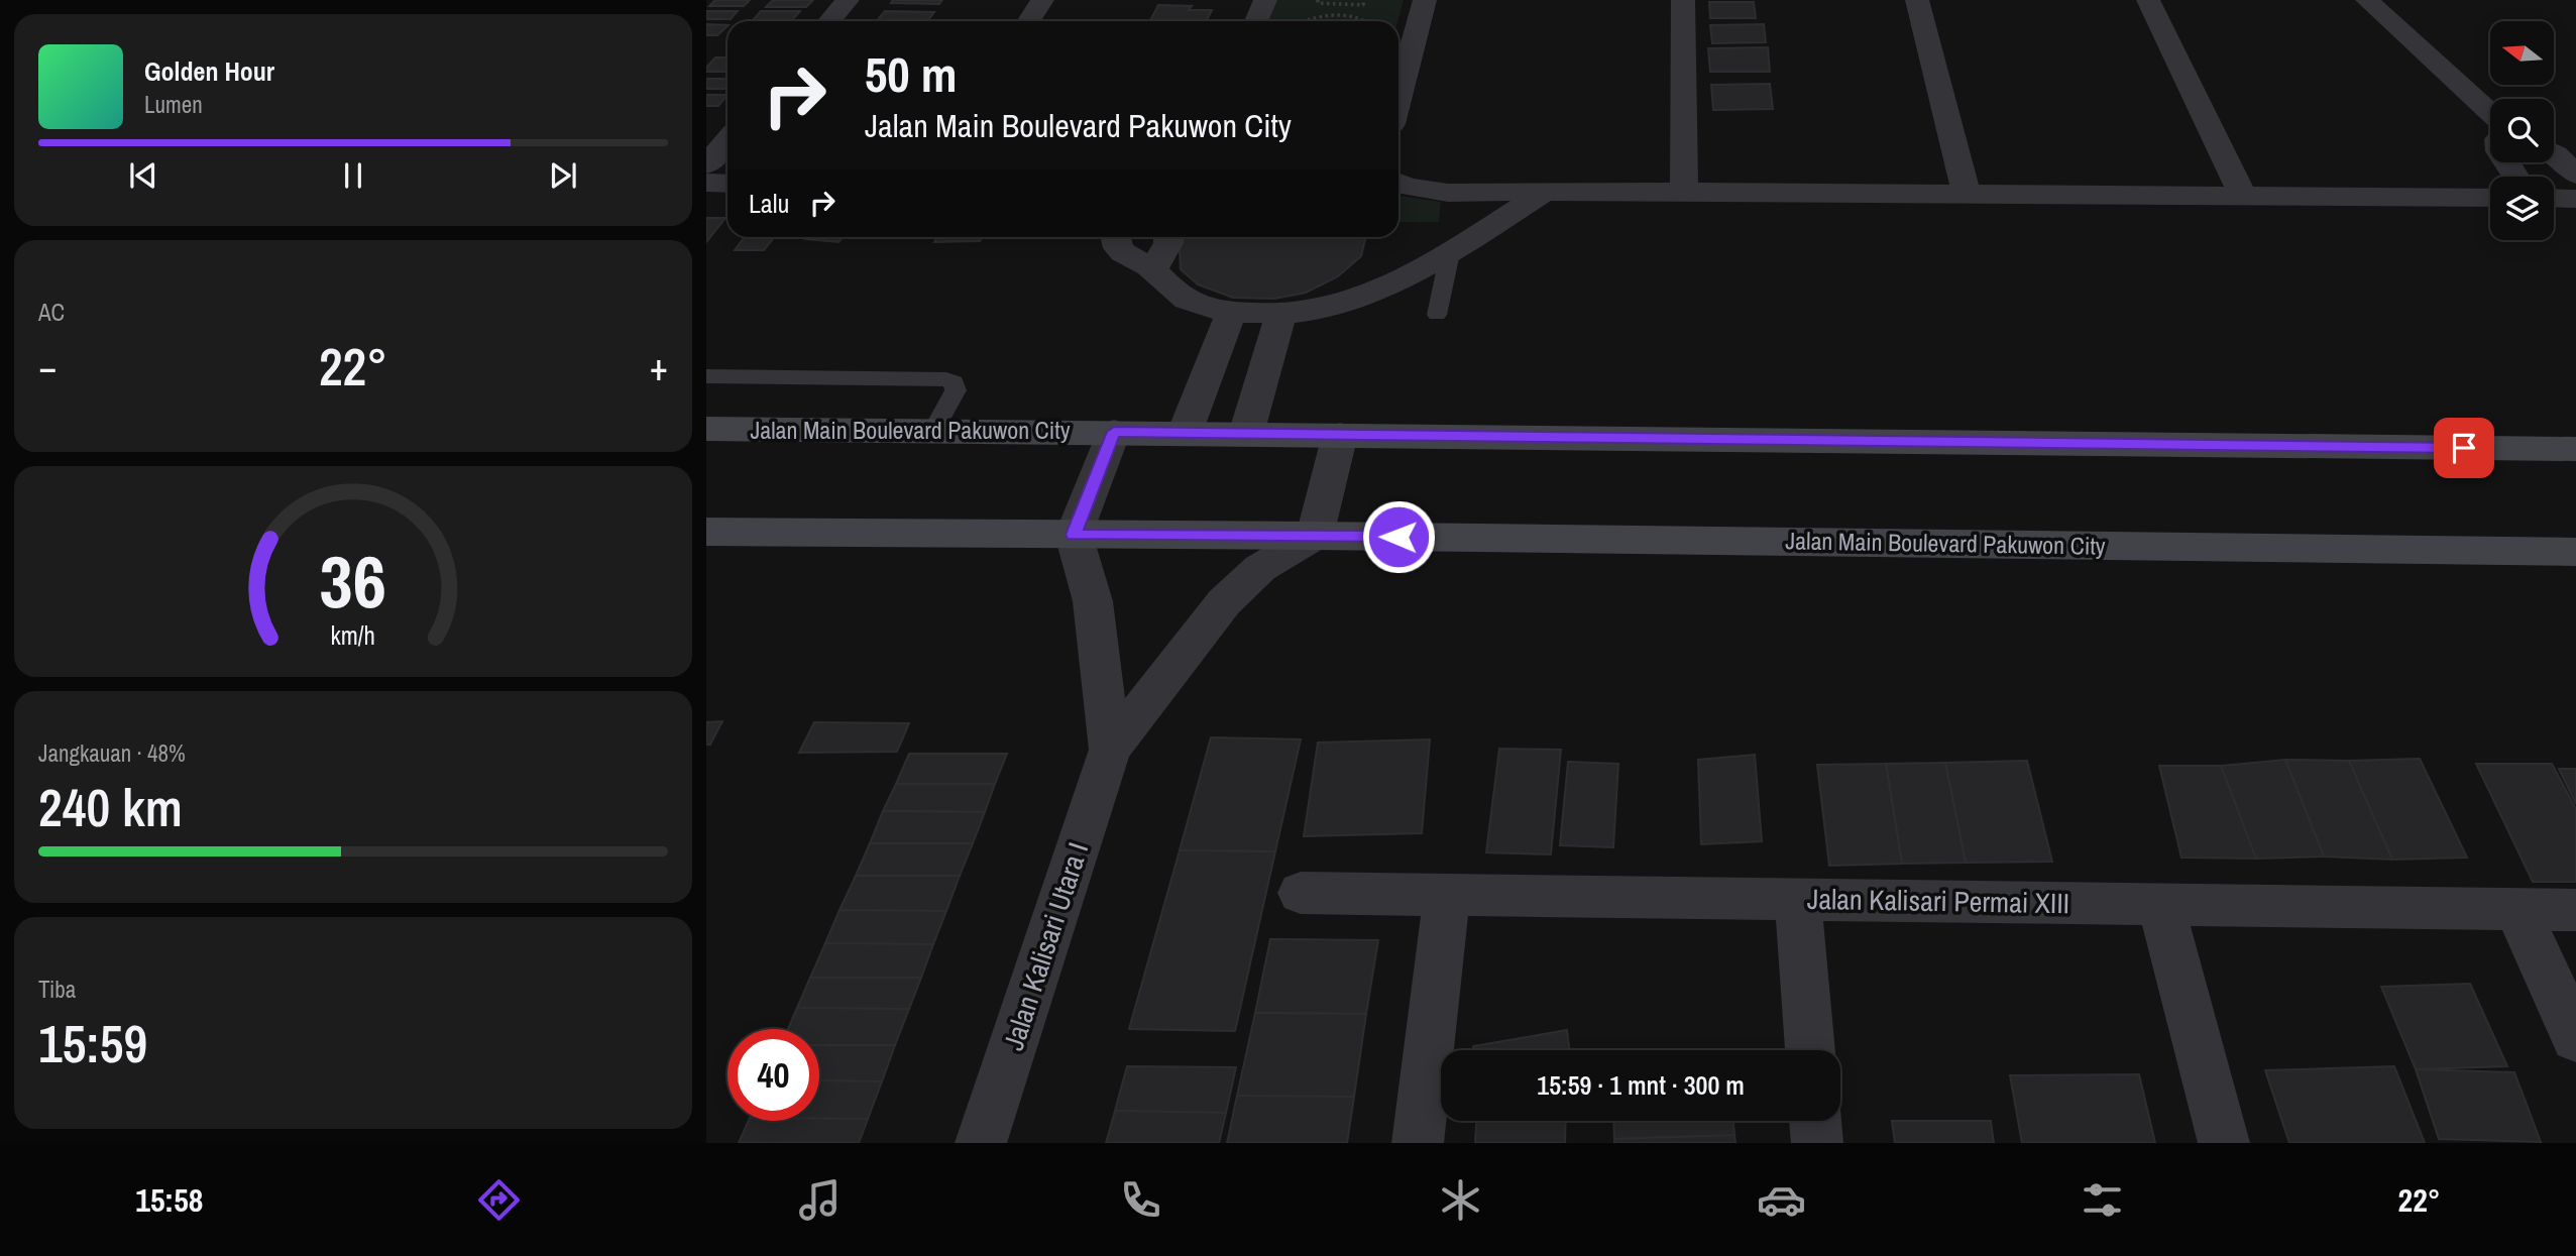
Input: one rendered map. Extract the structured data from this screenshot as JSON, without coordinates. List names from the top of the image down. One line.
{"streets":{"street":["Jalan Main Boulevard Pakuwon City","Jalan Kalisari Permai XIII","Jalan Kalisari Utara I"]},"crossings":[["Jalan Main Boulevard Pakuwon City","Jalan Kalisari Utara I"]],"north":"left","page":{"turn":["50 m","Jalan Main Boulevard Pakuwon City"],"song":["Golden Hour","Lumen"],"then":"Lalu","tile":["AC",["Jangkauan · 48%","240 km"],["Tiba","15:59"]],"heat":["−","22°","+"],"limit":"40","trip":"15:59 · 1 mnt · 300 m","tabs":["15:58","22°"],"gauge":["36","km/h"]}}
